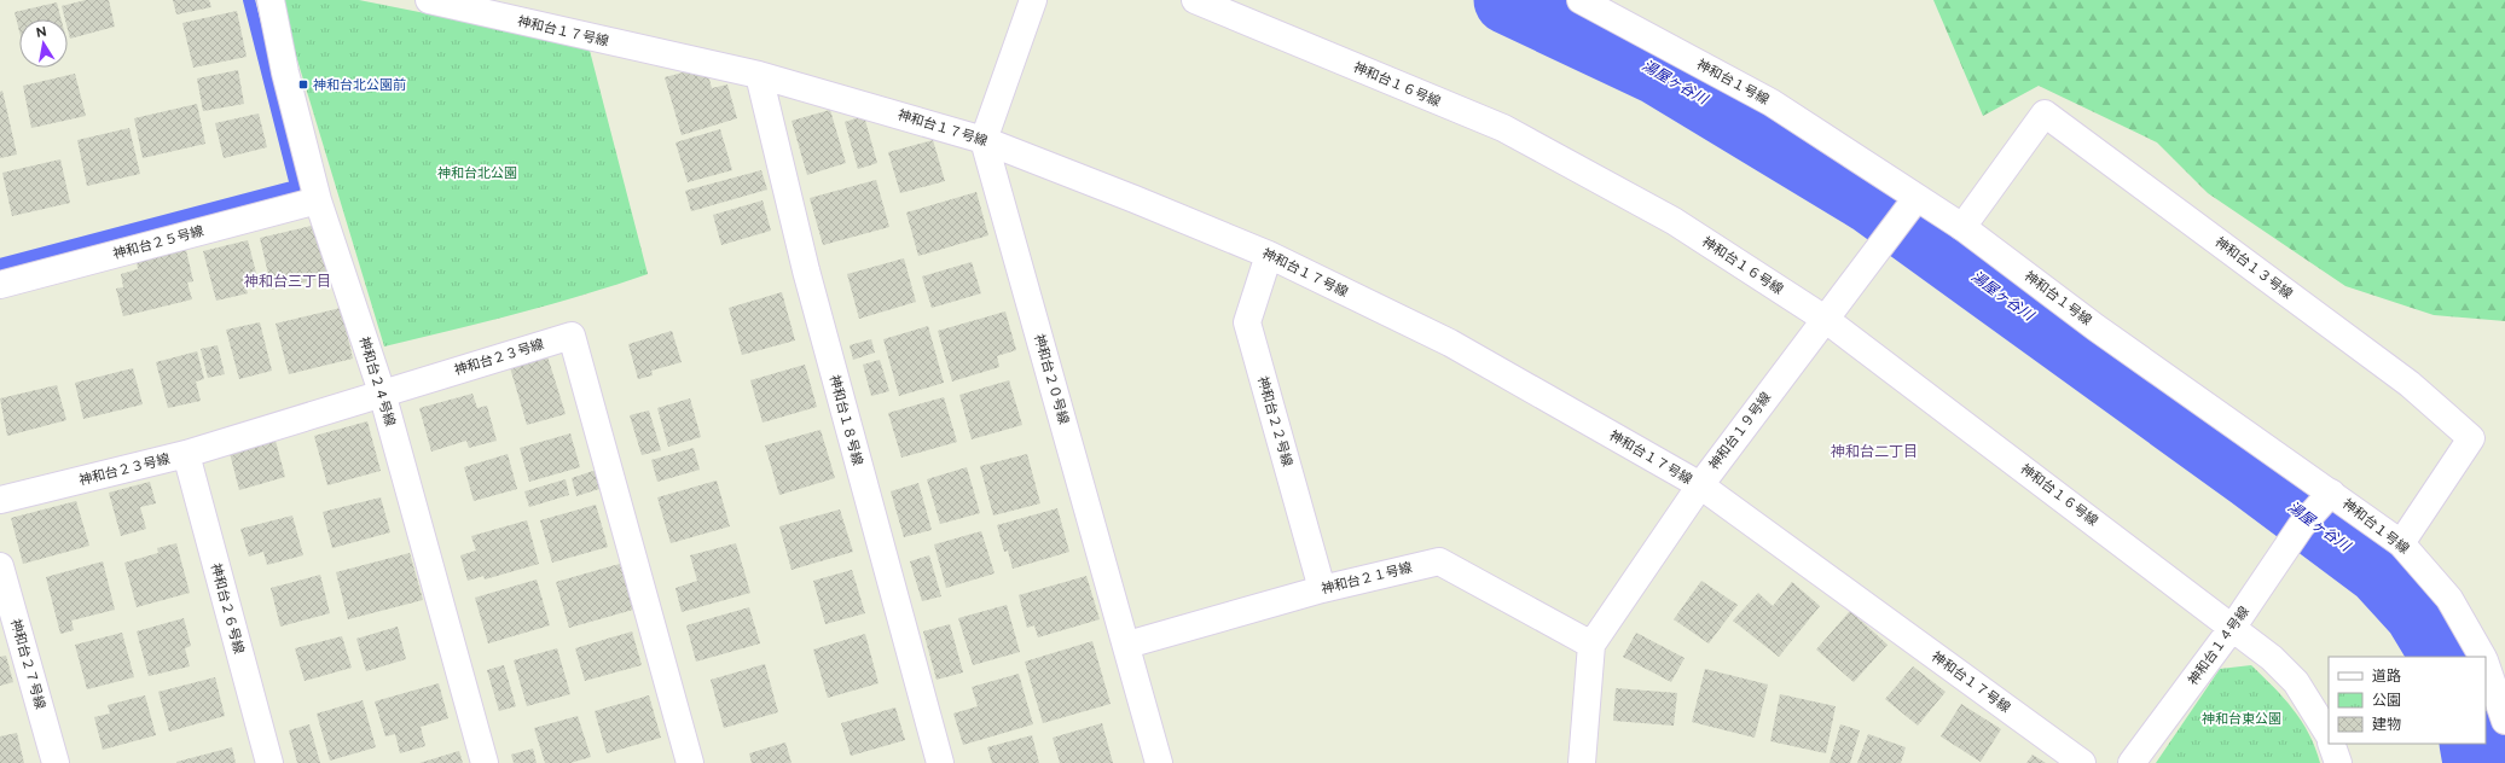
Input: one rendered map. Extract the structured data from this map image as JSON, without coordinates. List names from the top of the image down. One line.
{"streets":{"street":["神和台１７号線","神和台１号線","神和台１６号線","神和台２５号線","神和台１３号線","神和台２３号線","神和台２０号線","神和台２４号線","神和台１８号線","神和台２２号線","神和台１９号線","神和台２１号線","神和台２６号線","神和台１４号線","神和台２７号線"]},"crossings":[["神和台１７号線","神和台２０号線"],["神和台１７号線","神和台１８号線"],["神和台１７号線","神和台２２号線"],["神和台１７号線","神和台１９号線"],["神和台１号線","神和台１３号線"],["神和台１号線","神和台１９号線"],["神和台１号線","神和台１４号線"],["神和台１６号線","神和台１９号線"],["神和台１６号線","神和台１４号線"],["神和台２５号線","神和台２４号線"],["神和台２３号線","神和台２４号線"],["神和台２３号線","神和台２６号線"],["神和台２０号線","神和台２１号線"],["神和台２２号線","神和台２１号線"],["神和台１９号線","神和台２１号線"]],"districts":["神和台三丁目","神和台二丁目"],"water":["湯屋ヶ谷川"],"parks":["神和台北公園","神和台東公園"],"places":{"transit":["神和台北公園前"]},"legend":["道路","公園","建物"],"north":"top"}
